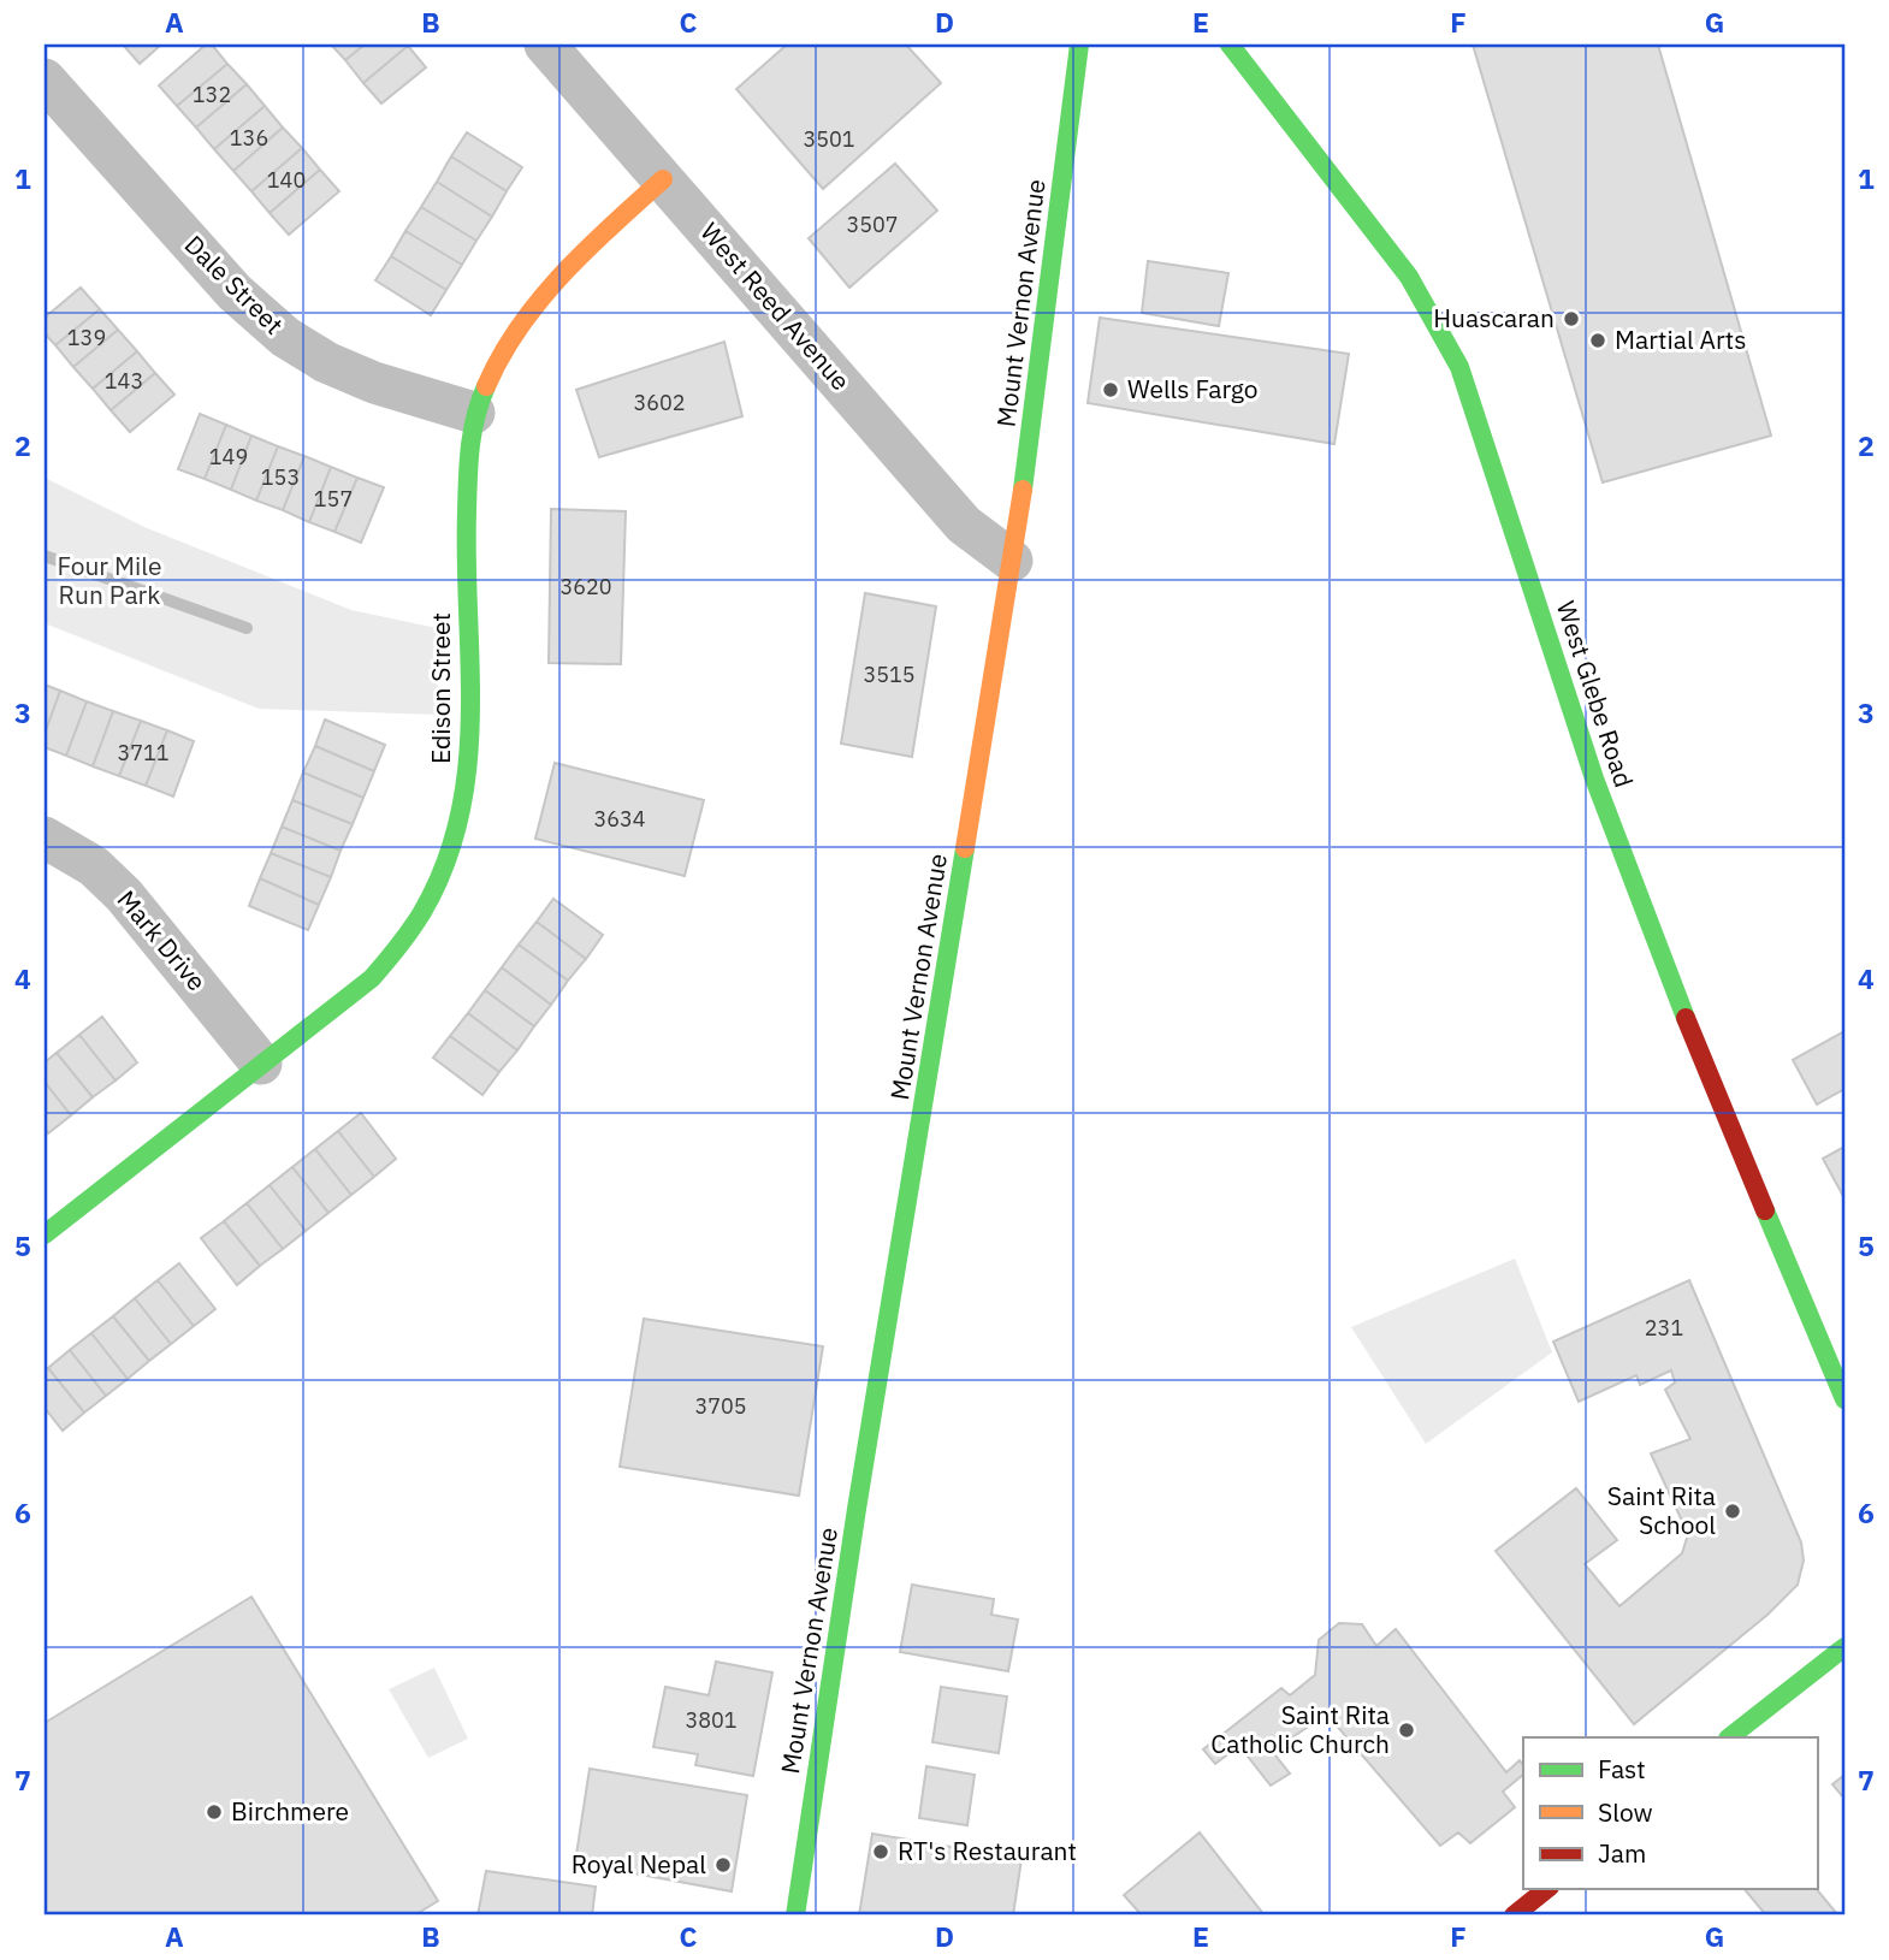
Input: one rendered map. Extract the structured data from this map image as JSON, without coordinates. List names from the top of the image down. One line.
{"streets":{"main road":["Mount Vernon Avenue","Edison Street","West Glebe Road"],"street":["Dale Street","West Reed Avenue","Mark Drive"]},"crossings":[["Dale Street","Edison Street"],["Mount Vernon Avenue","West Reed Avenue"],["West Reed Avenue","Edison Street"],["Edison Street","Mark Drive"]],"parks":["Four Mile Run Park"],"places":["Huascaran","Martial Arts","Wells Fargo","Saint Rita School","Saint Rita Catholic Church","Birchmere","RT's Restaurant","Royal Nepal"],"house_numbers":["132","136","3501","140","3507","139","143","3602","149","153","157","3620","3515","3711","3634","231","3705","3801"],"legend":["Fast","Slow","Jam"],"grid":{"columns":["A","B","C","D","E","F","G"],"rows":["1","2","3","4","5","6","7"]}}
